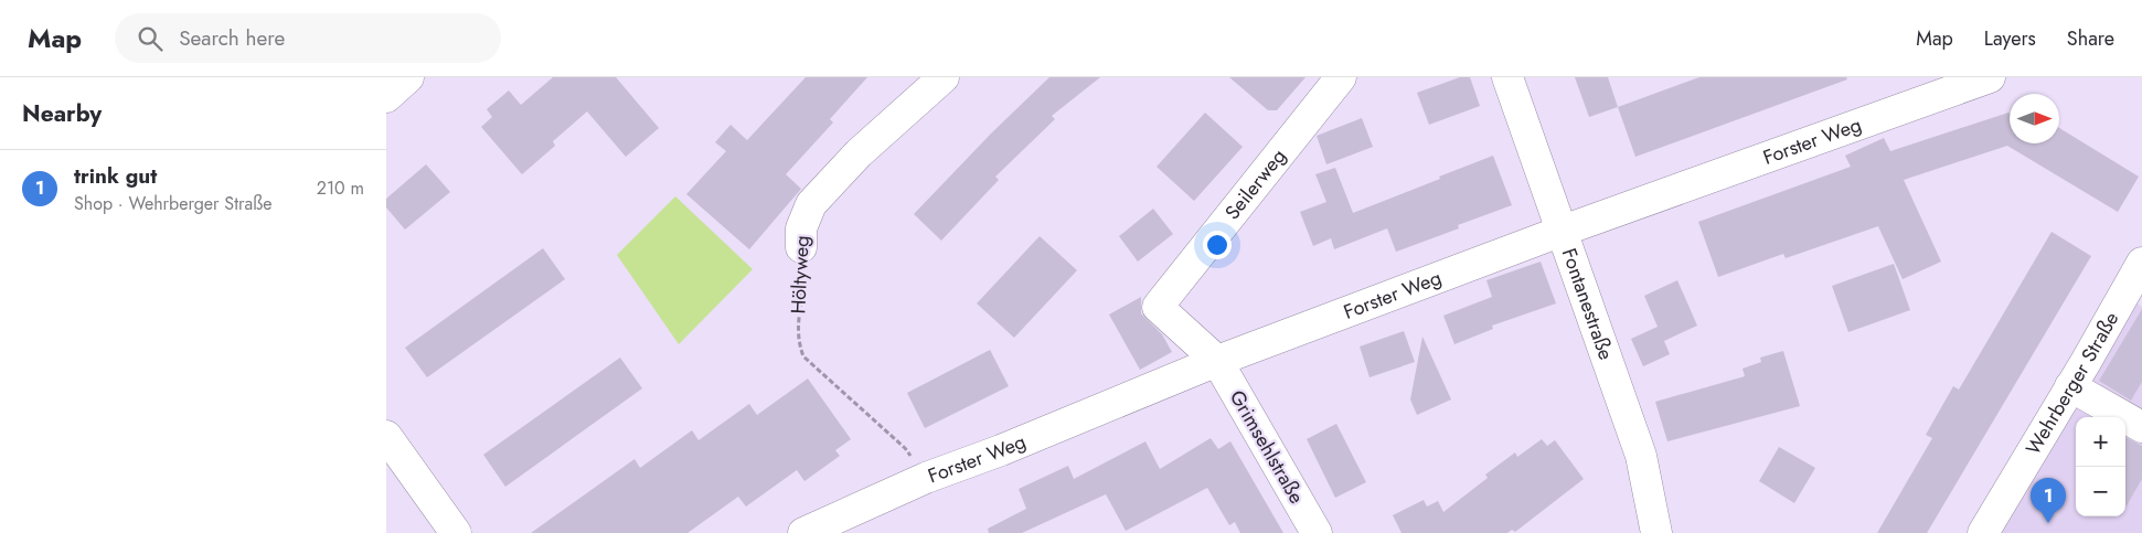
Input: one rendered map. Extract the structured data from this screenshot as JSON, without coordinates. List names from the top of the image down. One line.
{"streets":{"street":["Forster Weg","Seilerweg","Höltyweg","Fontanestraße","Wehrberger Straße","Grimsehlstraße"]},"crossings":[["Forster Weg","Seilerweg"],["Forster Weg","Höltyweg"],["Forster Weg","Fontanestraße"],["Forster Weg","Grimsehlstraße"],["Seilerweg","Grimsehlstraße"]],"north":"right","page":{"header":"Map","search":"Search here","nav":["Map","Layers","Share"],"heading":"Nearby","list":[{"mark":"1","name":"trink gut","note":"Shop · Wehrberger Straße","value":"210 m"}],"map_buttons":["+","−"],"pins":"1"}}
